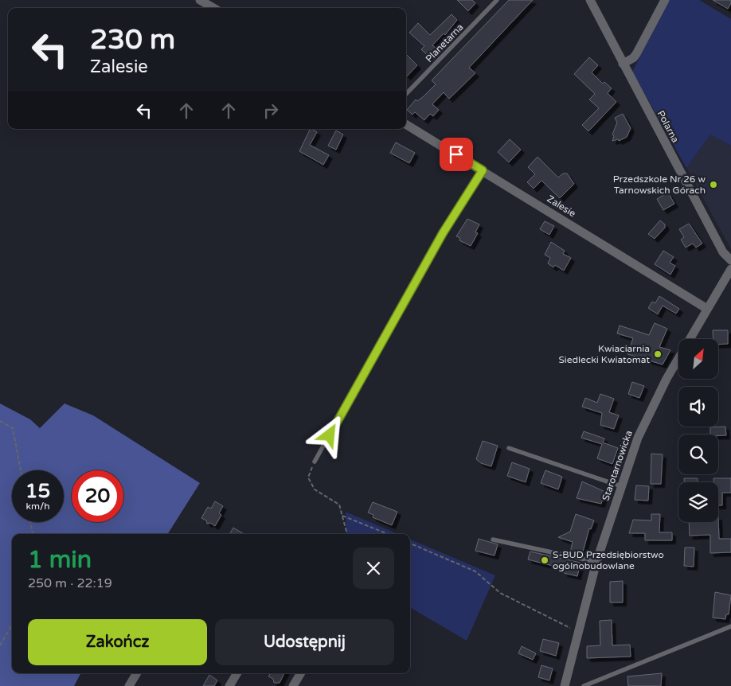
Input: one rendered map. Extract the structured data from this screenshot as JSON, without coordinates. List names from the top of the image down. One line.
{"streets":{"street":["Polarna","Zalesie","Starotarnowicka"],"lane":["Planetarna"]},"crossings":[["Zalesie","Starotarnowicka"]],"places":["Przedszkole Nr 26 w Tarnowskich Górach","Kwiaciarnia Siedlecki Kwiatomat","S-BUD Przedsiębiorstwo ogólnobudowlane"],"north":"top right","page":{"turn":["230 m","Zalesie"],"speed":"15 km/h","limit":"20","heading":["1 min","250 m · 22:19"],"buttons":["Zakończ","Udostępnij"]}}
